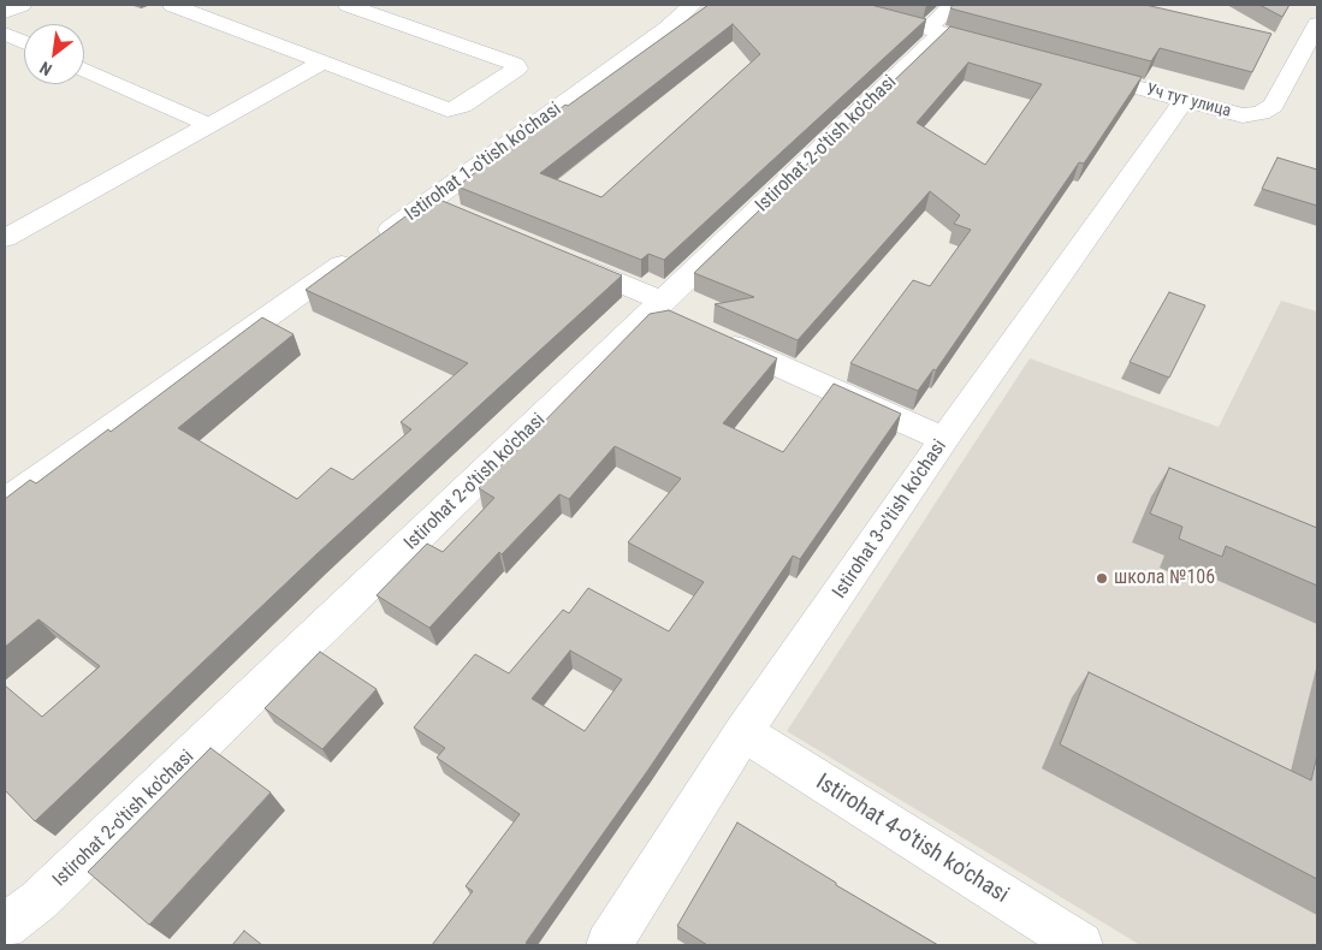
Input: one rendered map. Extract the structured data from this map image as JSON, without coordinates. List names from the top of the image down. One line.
{"streets":{"street":["Уч тут улица","Istirohat 2-o'tish ko'chasi","Istirohat 1-o'tish ko'chasi","Istirohat 3-o'tish ko'chasi","Istirohat 4-o'tish ko'chasi"]},"crossings":[["Уч тут улица","Istirohat 3-o'tish ko'chasi"],["Istirohat 3-o'tish ko'chasi","Istirohat 4-o'tish ko'chasi"]],"places":["школа №106"],"north":"bottom left"}
